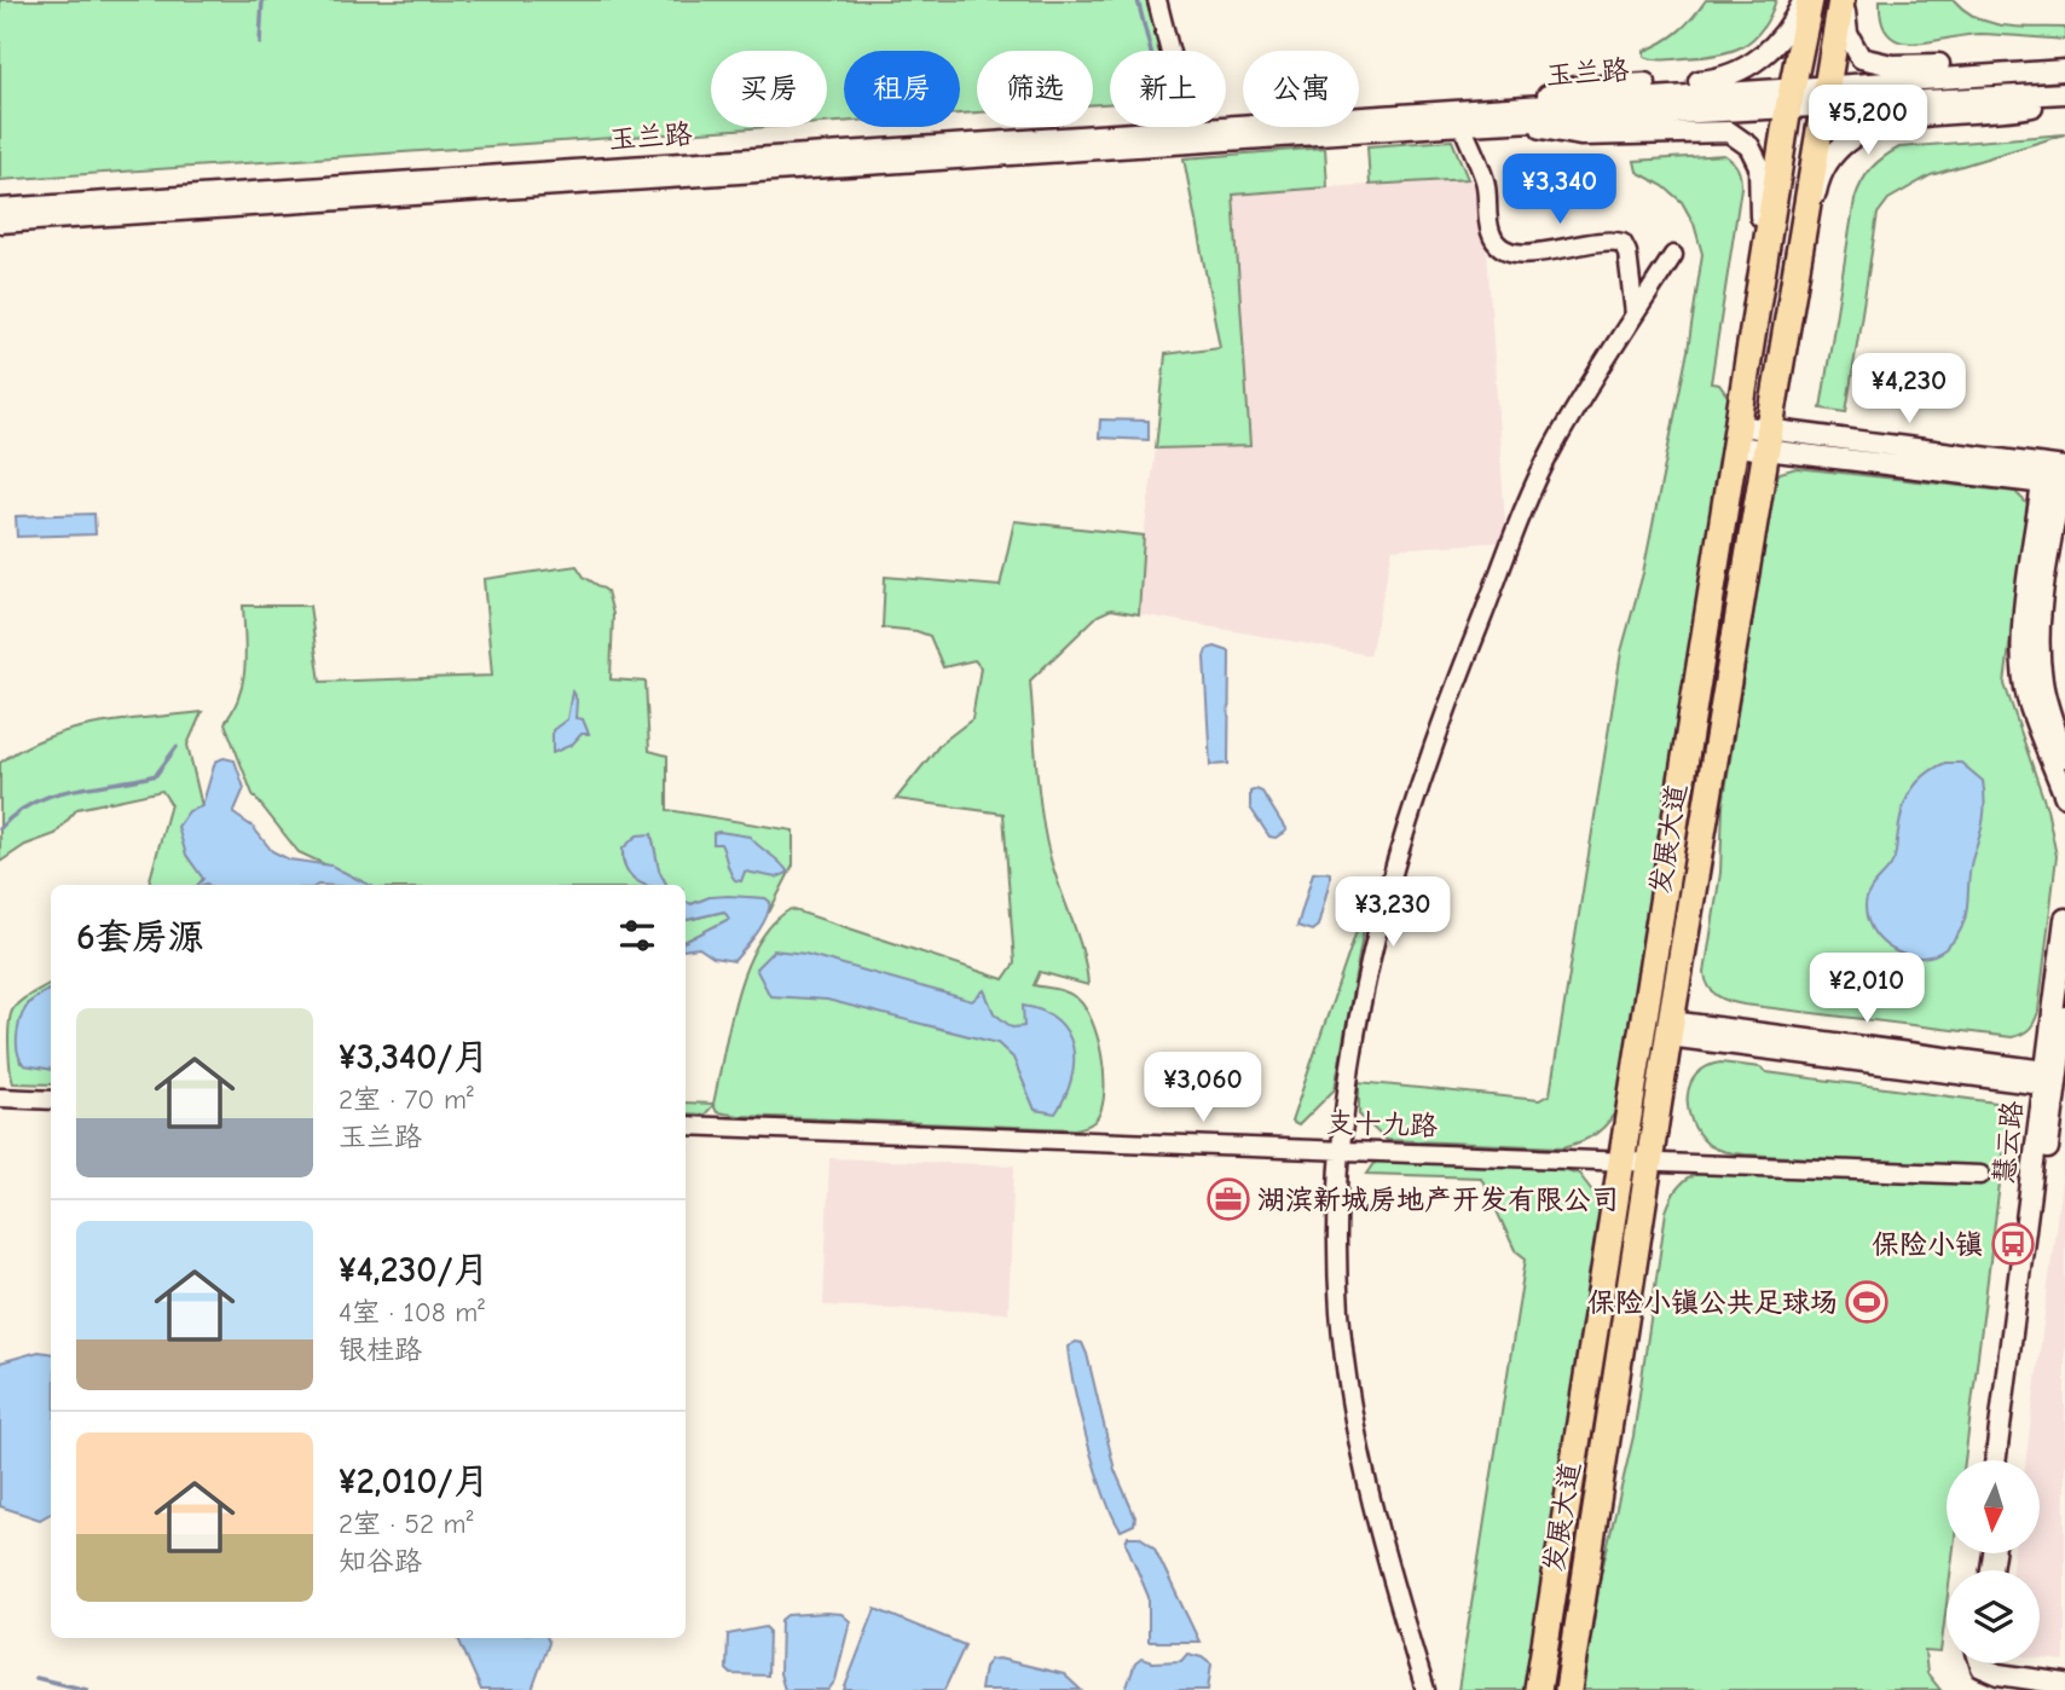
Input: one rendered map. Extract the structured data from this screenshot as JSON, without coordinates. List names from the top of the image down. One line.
{"streets":{"main road":["发展大道"],"street":["玉兰路","支十九路","慧云路"]},"crossings":[["玉兰路","发展大道"],["发展大道","支十九路"]],"places":{"office":["湖滨新城房地产开发有限公司"],"bus stop":["保险小镇"],"sports":["保险小镇公共足球场"]},"north":"bottom","page":{"chip":["买房","租房","筛选","新上","公寓"],"price":["¥5,200","¥3,340","¥4,230","¥3,230","¥2,010","¥3,060"],"heading":"6套房源","list":[{"name":"¥3,340/月","note":"2室 · 70 m² · 玉兰路"},{"name":"¥4,230/月","note":"4室 · 108 m² · 银桂路"},{"name":"¥2,010/月","note":"2室 · 52 m² · 知谷路"}]}}
